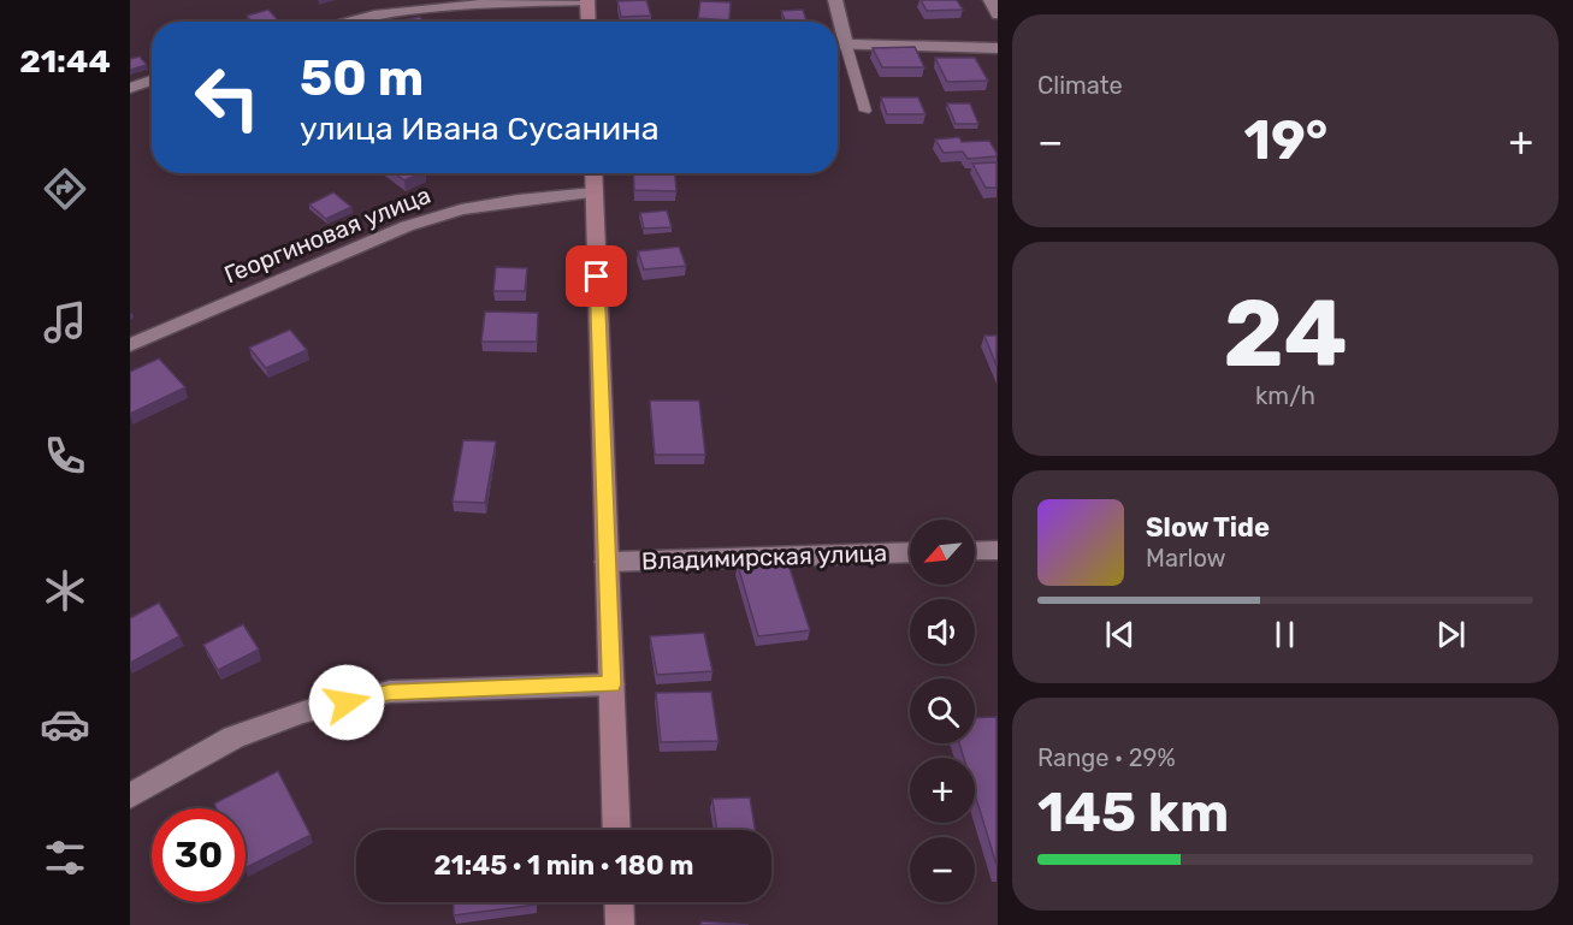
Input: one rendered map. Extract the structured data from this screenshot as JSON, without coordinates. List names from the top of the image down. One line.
{"streets":{"street":["Георгиновая улица","Владимирская улица"]},"north":"bottom left","page":{"tabs":"21:44","tile":["Climate",["24","km/h"],["Range · 29%","145 km"]],"turn":["50 m","улица Ивана Сусанина"],"heat":["−","19°","+"],"song":["Slow Tide","Marlow"],"map_buttons":["+","−"],"limit":"30","trip":"21:45 · 1 min · 180 m"}}
